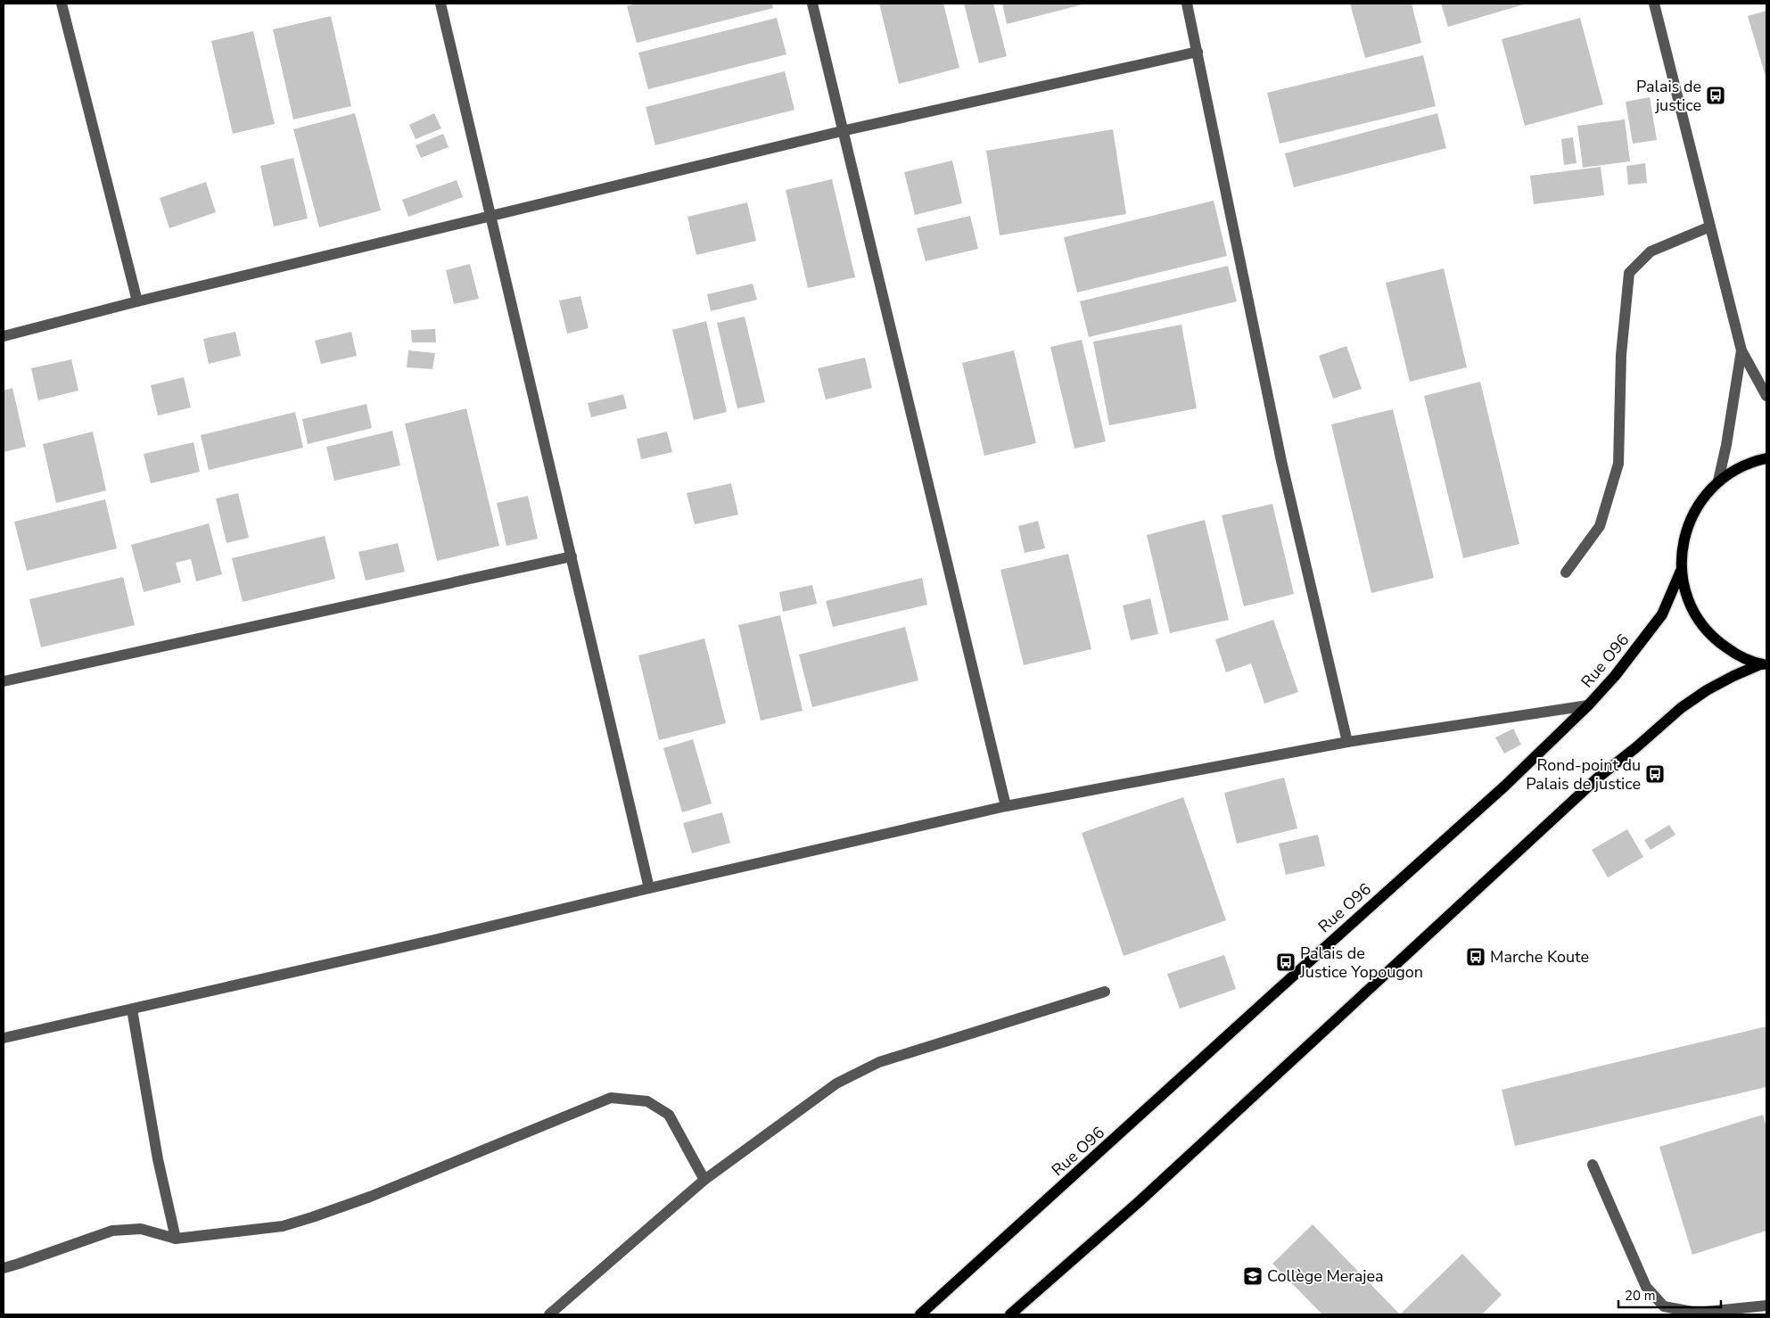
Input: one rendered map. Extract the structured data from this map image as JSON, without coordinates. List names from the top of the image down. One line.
{"streets":{"main road":["Rue O96"]},"places":{"bus stop":["Palais de justice","Rond-point du Palais de justice","Marche Koute","Palais de Justice Yopougon"],"school or university":["Collège Merajea"]},"scale_bar":"20 m"}
